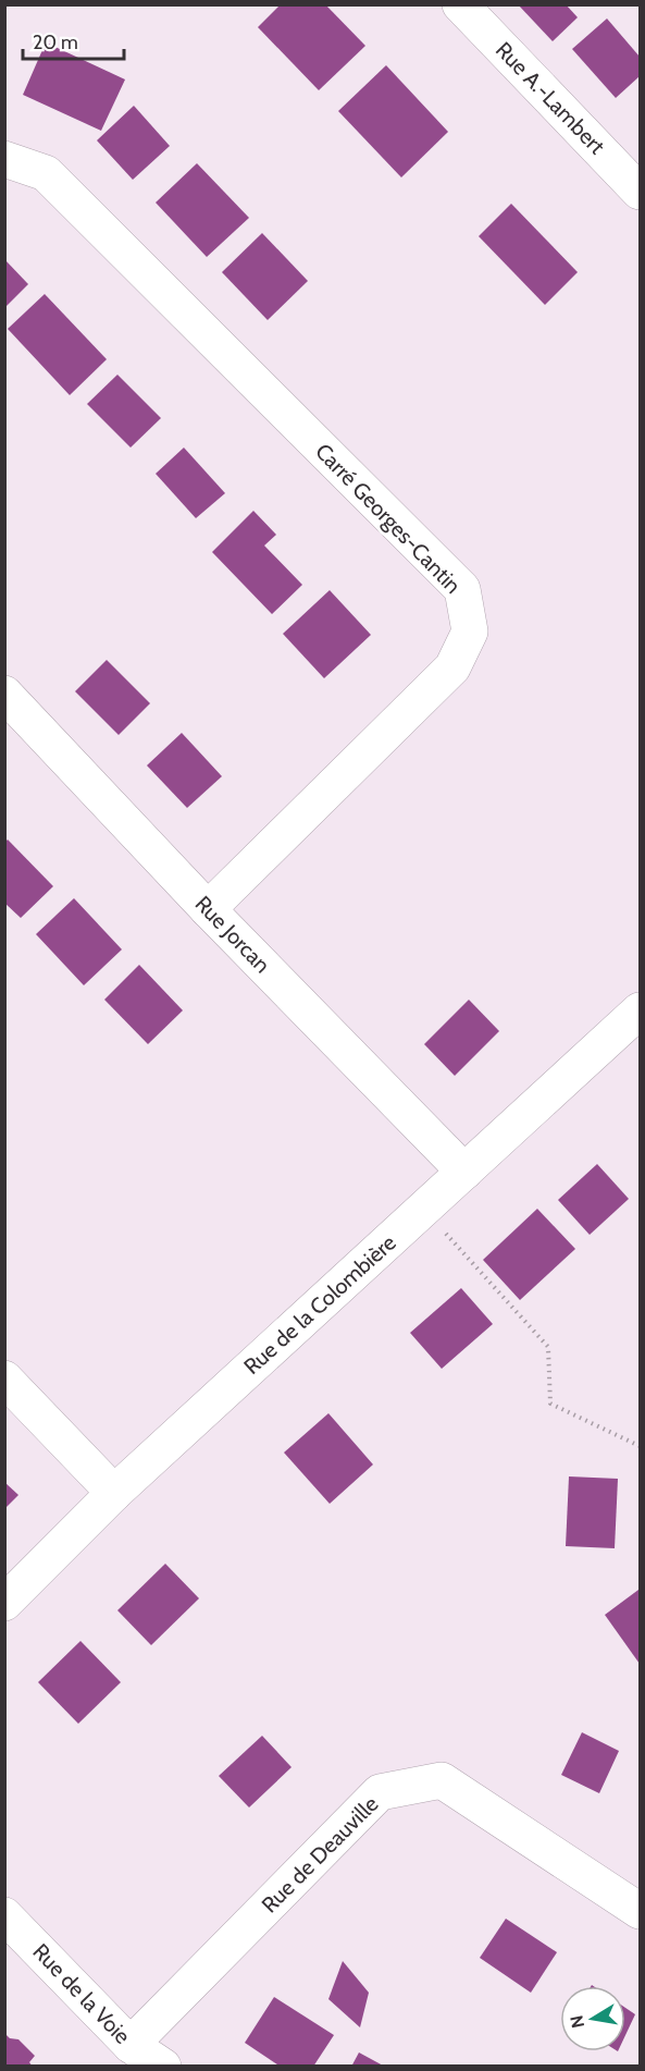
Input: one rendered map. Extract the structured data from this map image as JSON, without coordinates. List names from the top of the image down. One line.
{"streets":{"street":["Rue A.-Lambert","Carré Georges-Cantin","Rue Jorcan","Rue de la Colombière","Rue de Deauville","Rue de la Voie"]},"crossings":[["Carré Georges-Cantin","Rue Jorcan"],["Rue Jorcan","Rue de la Colombière"],["Rue de Deauville","Rue de la Voie"]],"scale_bar":"20 m","north":"left"}
